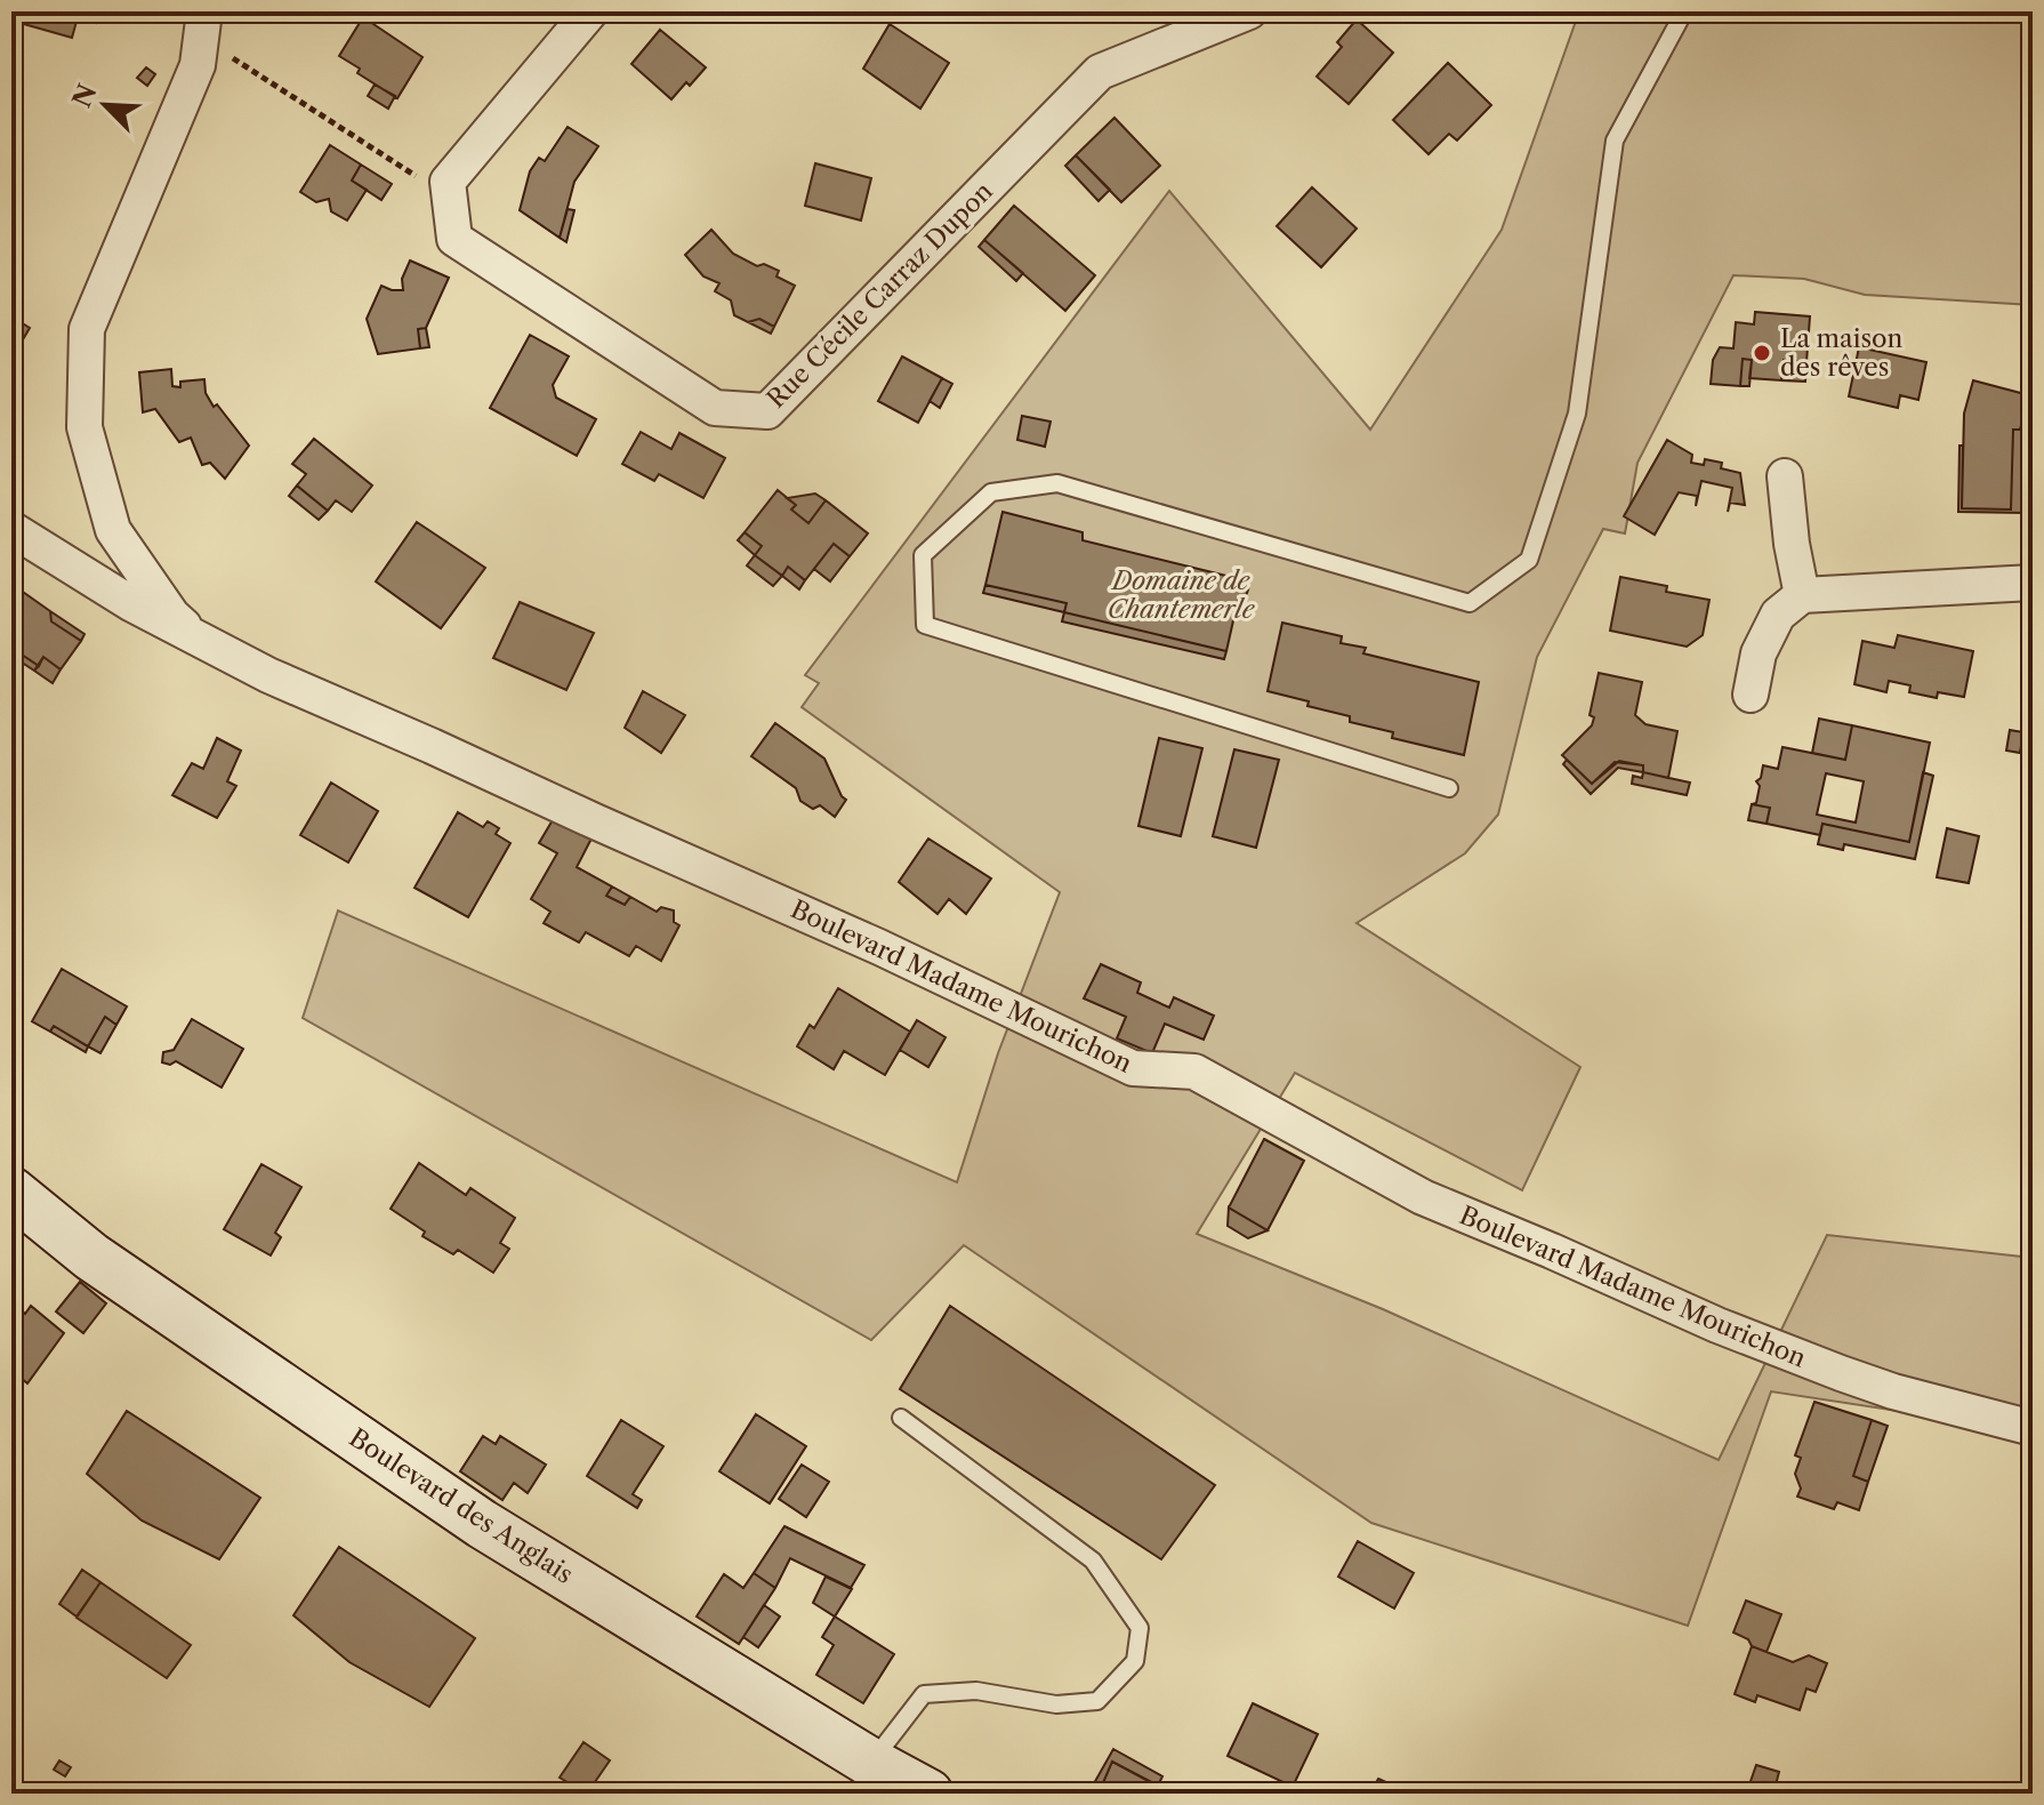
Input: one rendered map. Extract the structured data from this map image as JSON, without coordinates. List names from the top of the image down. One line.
{"streets":{"street":["Rue Cécile Carraz Dupon","Boulevard Madame Mourichon","Boulevard des Anglais"]},"parks":["Domaine de Chantemerle"],"places":["La maison des rêves"],"north":"top left"}
